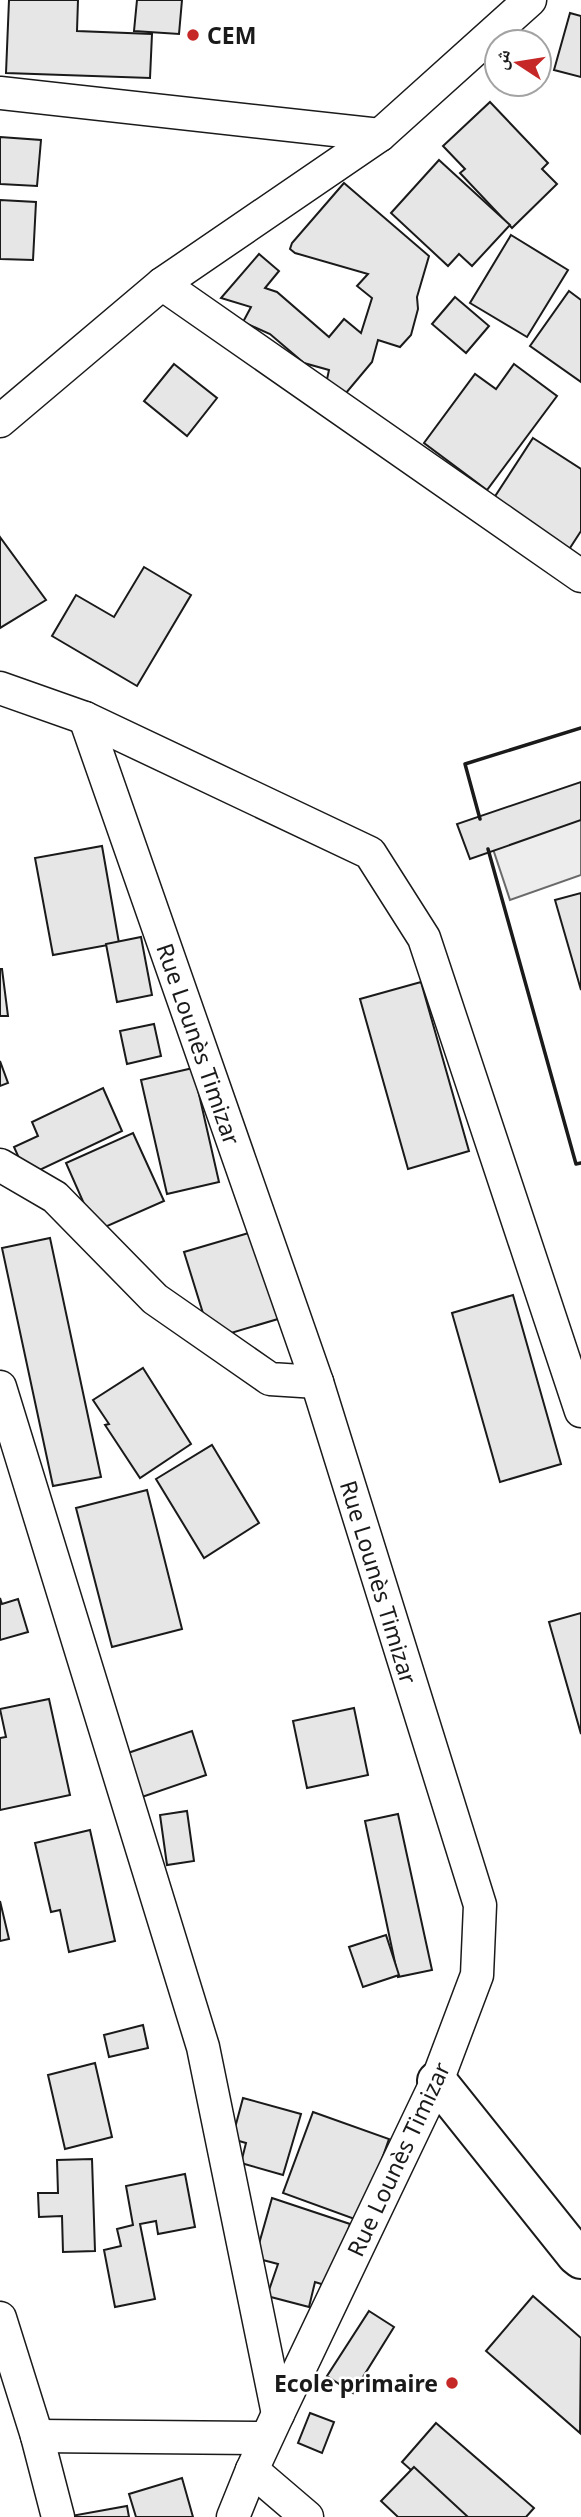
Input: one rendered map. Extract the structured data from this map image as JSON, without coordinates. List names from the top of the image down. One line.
{"streets":{"street":["Rue Lounès Timizar"]},"places":["CEM","Ecole primaire"],"north":"left"}
